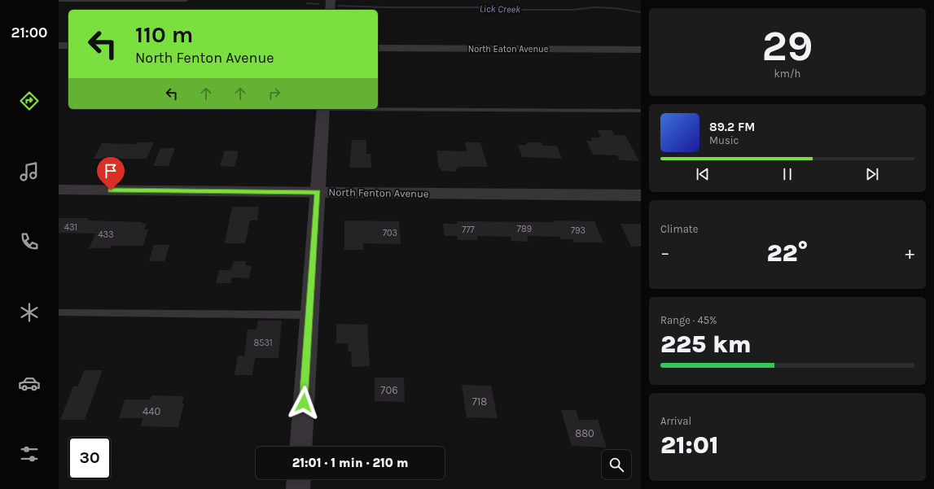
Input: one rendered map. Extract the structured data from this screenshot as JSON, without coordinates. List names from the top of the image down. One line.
{"streets":{"street":["North Eaton Avenue","North Fenton Avenue"]},"water":["Lick Creek"],"house_numbers":["431","789","777","793","703","433","8531","706","718","440","880"],"page":{"tabs":"21:00","tile":[["29","km/h"],"Climate",["Range · 45%","225 km"],["Arrival","21:01"]],"turn":["110 m","North Fenton Avenue"],"song":["89.2 FM","Music"],"heat":["−","22°","+"],"limit":"30","trip":"21:01 · 1 min · 210 m"}}
